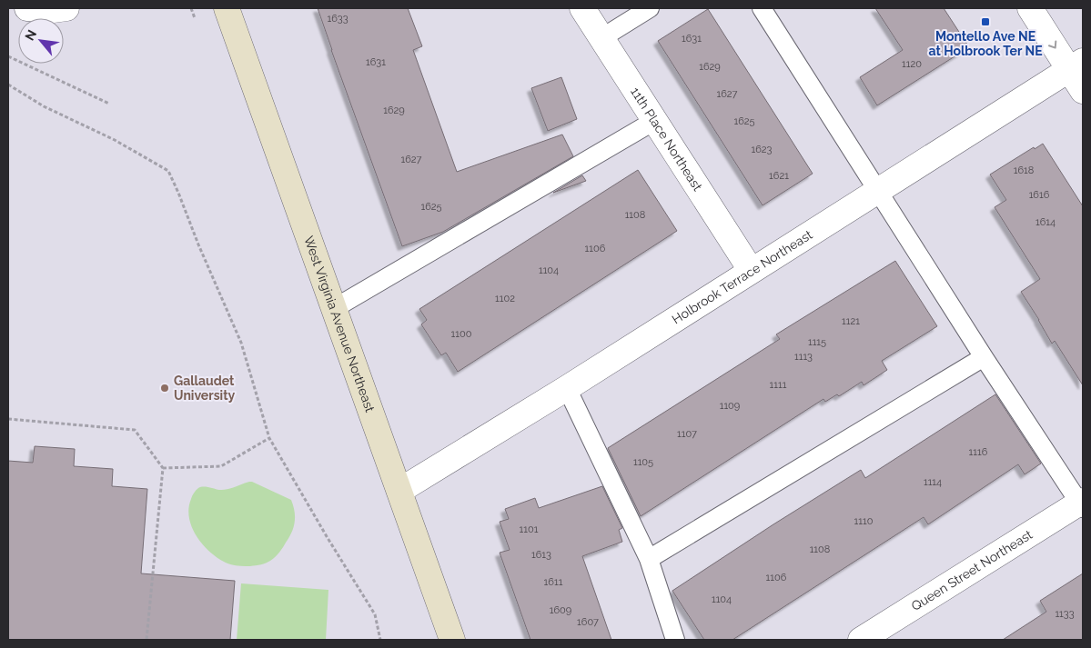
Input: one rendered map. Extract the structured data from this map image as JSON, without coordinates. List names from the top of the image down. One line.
{"streets":{"street":["11th Place Northeast","Holbrook Terrace Northeast","West Virginia Avenue Northeast","Queen Street Northeast"]},"crossings":[["11th Place Northeast","Holbrook Terrace Northeast"],["Holbrook Terrace Northeast","West Virginia Avenue Northeast"]],"places":{"transit":["Montello Ave NE at Holbrook Ter NE"],"other":["Gallaudet University"]},"house_numbers":["1633","1631","1631","1120","1629","1627","1629","1625","1623","1627","1618","1621","1616","1625","1108","1614","1106","1104","1102","1121","1100","1115","1113","1111","1109","1107","1116","1105","1114","1110","1101","1108","1613","1106","1611","1104","1609","1133","1607"],"north":"top left"}
